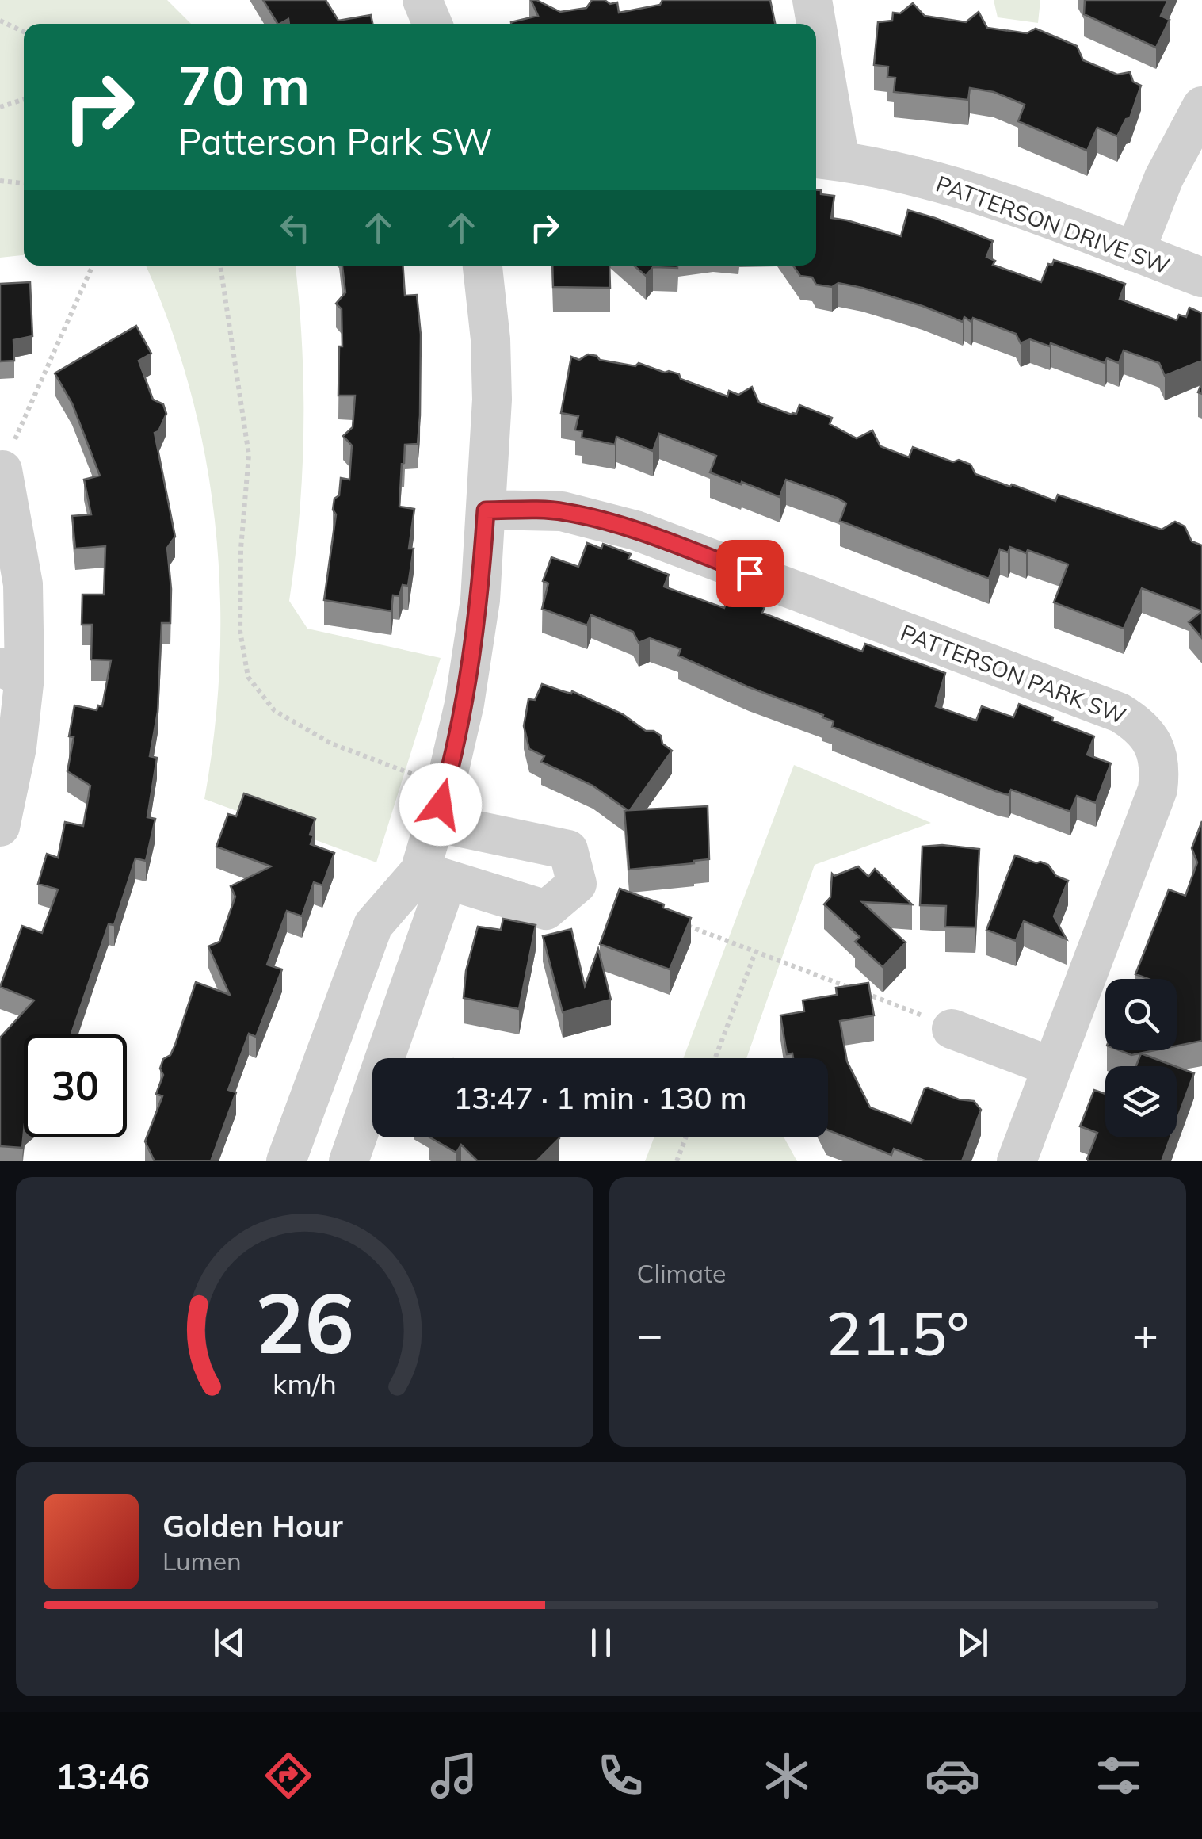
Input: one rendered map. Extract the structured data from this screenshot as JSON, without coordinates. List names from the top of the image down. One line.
{"streets":{"street":["PATTERSON DRIVE SW","PATTERSON PARK SW"]},"page":{"turn":["70 m","Patterson Park SW"],"limit":"30","trip":"13:47 · 1 min · 130 m","tile":"Climate","heat":["−","21.5°","+"],"song":["Golden Hour","Lumen"],"tabs":"13:46","gauge":["26","km/h"]}}
